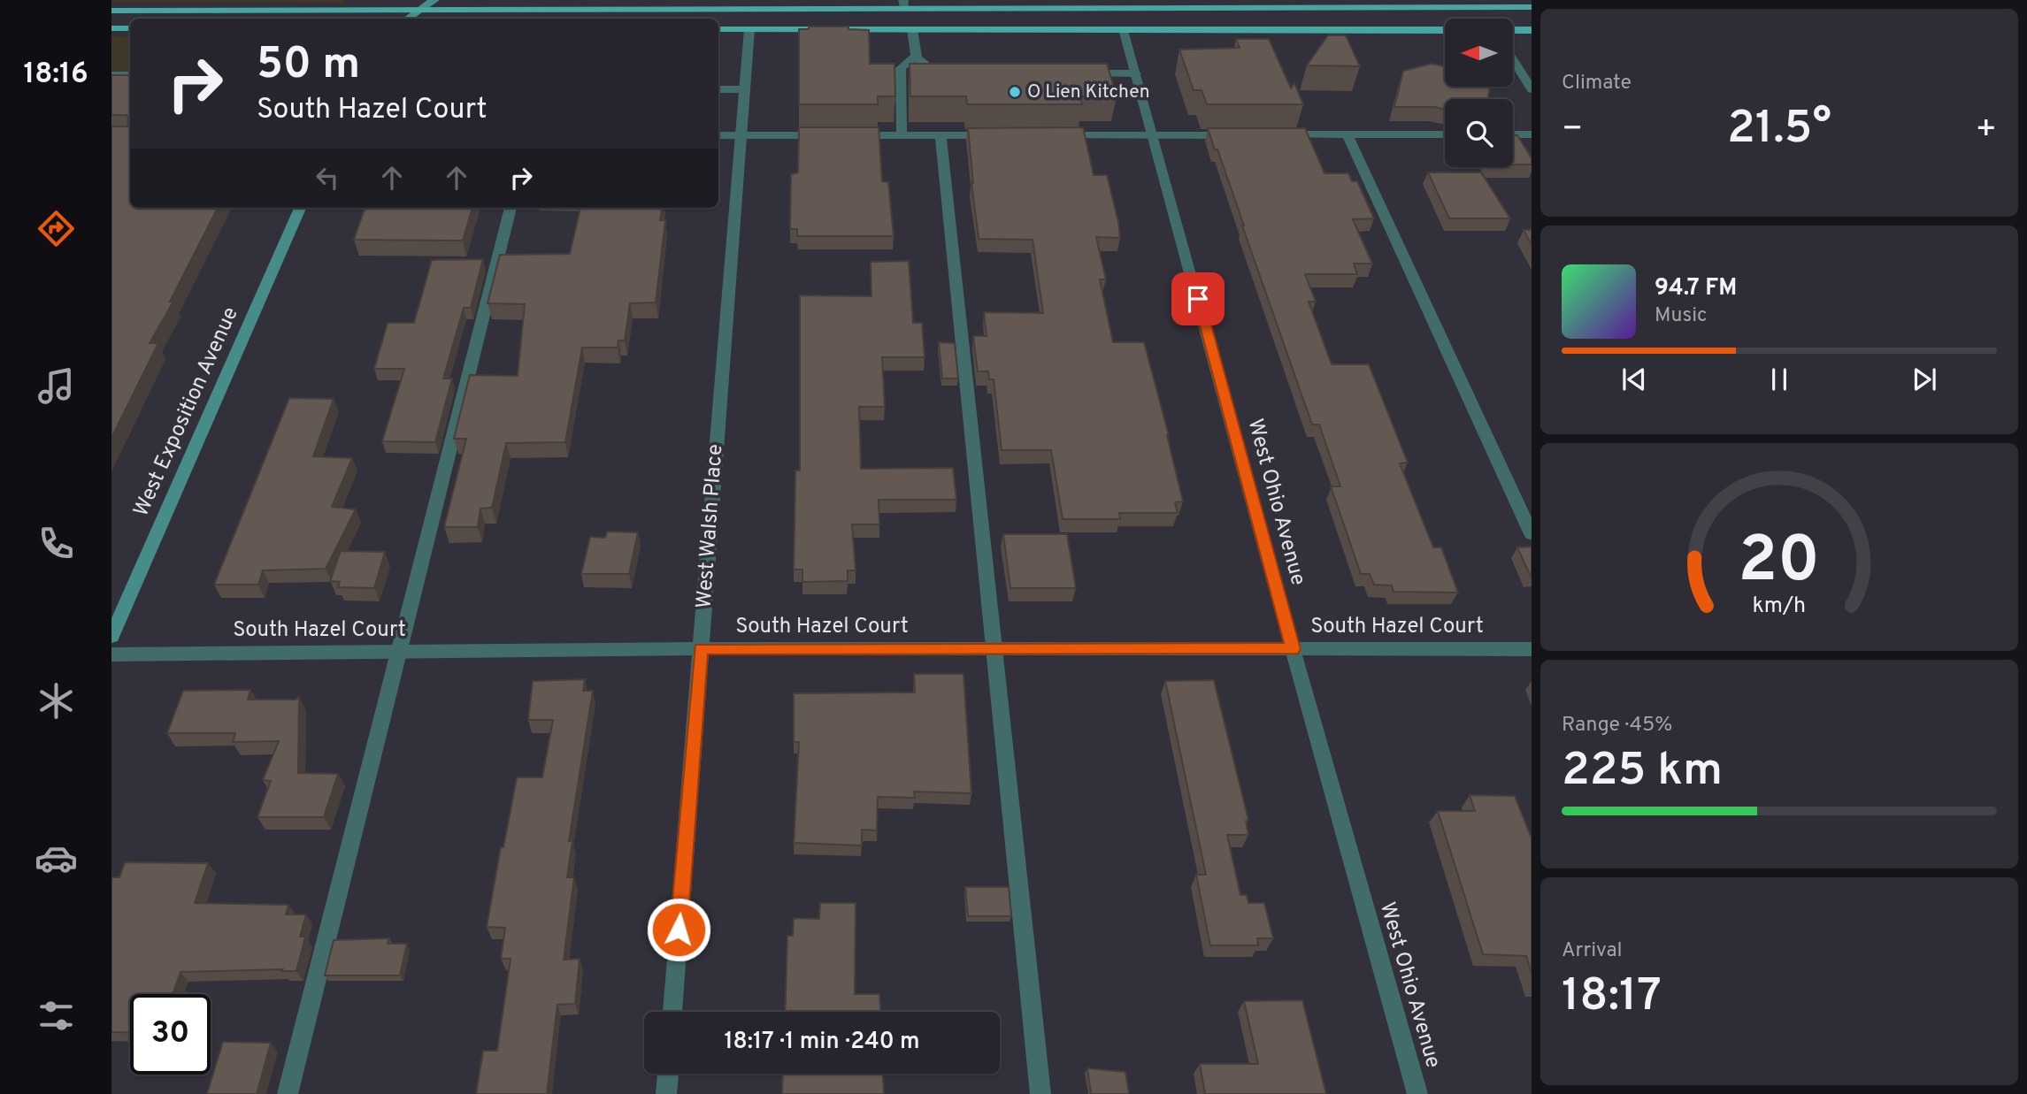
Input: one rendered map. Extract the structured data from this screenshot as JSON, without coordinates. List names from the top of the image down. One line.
{"streets":{"street":["West Exposition Avenue","West Ohio Avenue","West Walsh Place","South Hazel Court"]},"crossings":[["West Ohio Avenue","South Hazel Court"],["West Walsh Place","South Hazel Court"]],"places":["O Lien Kitchen"],"north":"left","page":{"tabs":"18:16","tile":["Climate",["Range · 45%","225 km"],["Arrival","18:17"]],"turn":["50 m","South Hazel Court"],"heat":["−","21.5°","+"],"song":["94.7 FM","Music"],"limit":"30","trip":"18:17 · 1 min · 240 m","gauge":["20","km/h"]}}
